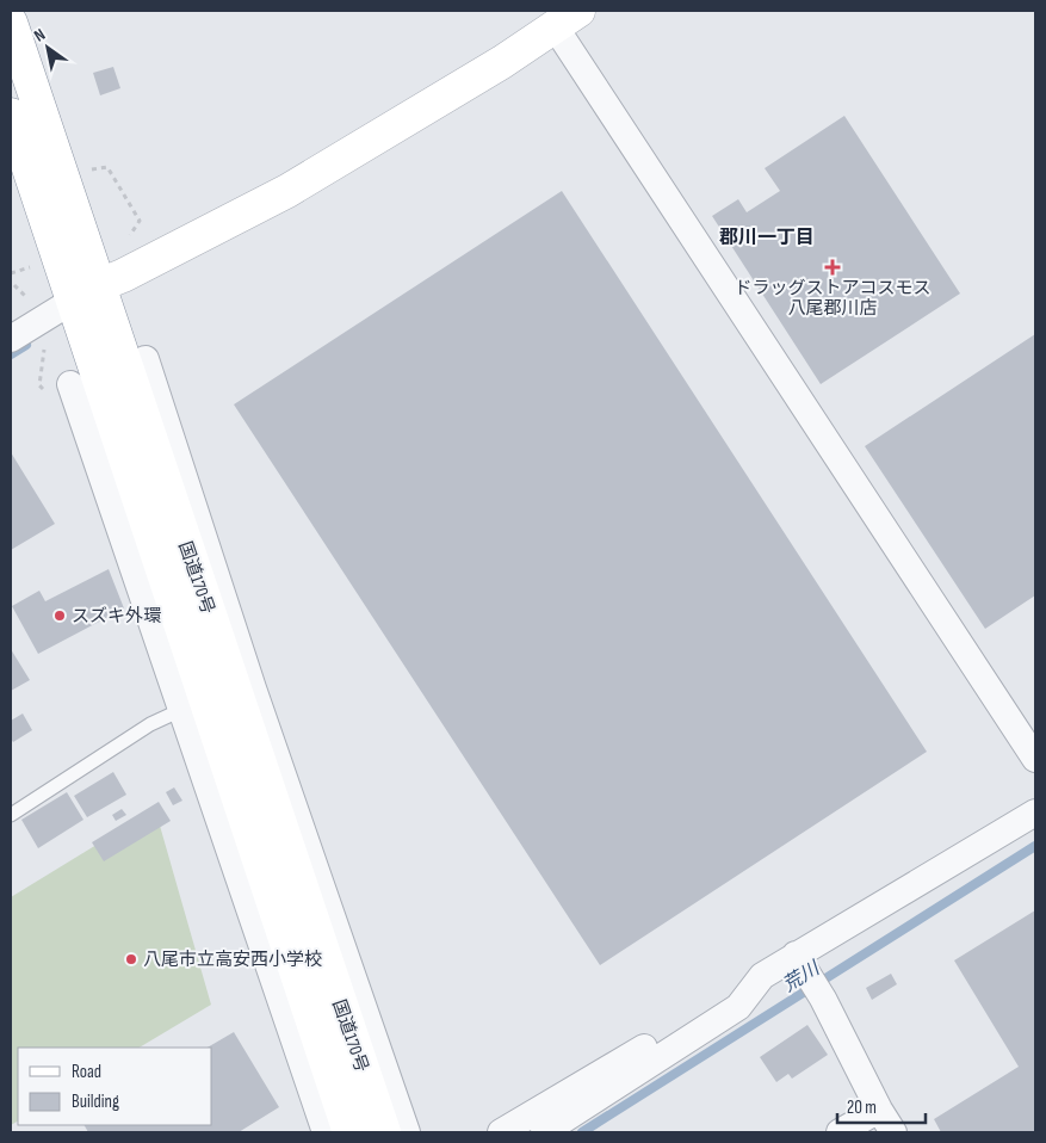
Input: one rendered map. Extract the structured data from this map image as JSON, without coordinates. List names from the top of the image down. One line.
{"streets":{"main road":["国道170号"]},"districts":["郡川一丁目"],"water":["荒川"],"places":{"health":["ドラッグストアコスモス 八尾郡川店"],"other":["スズキ外環","八尾市立高安西小学校"]},"legend":["Road","Building"],"scale_bar":"20 m","north":"top left"}
